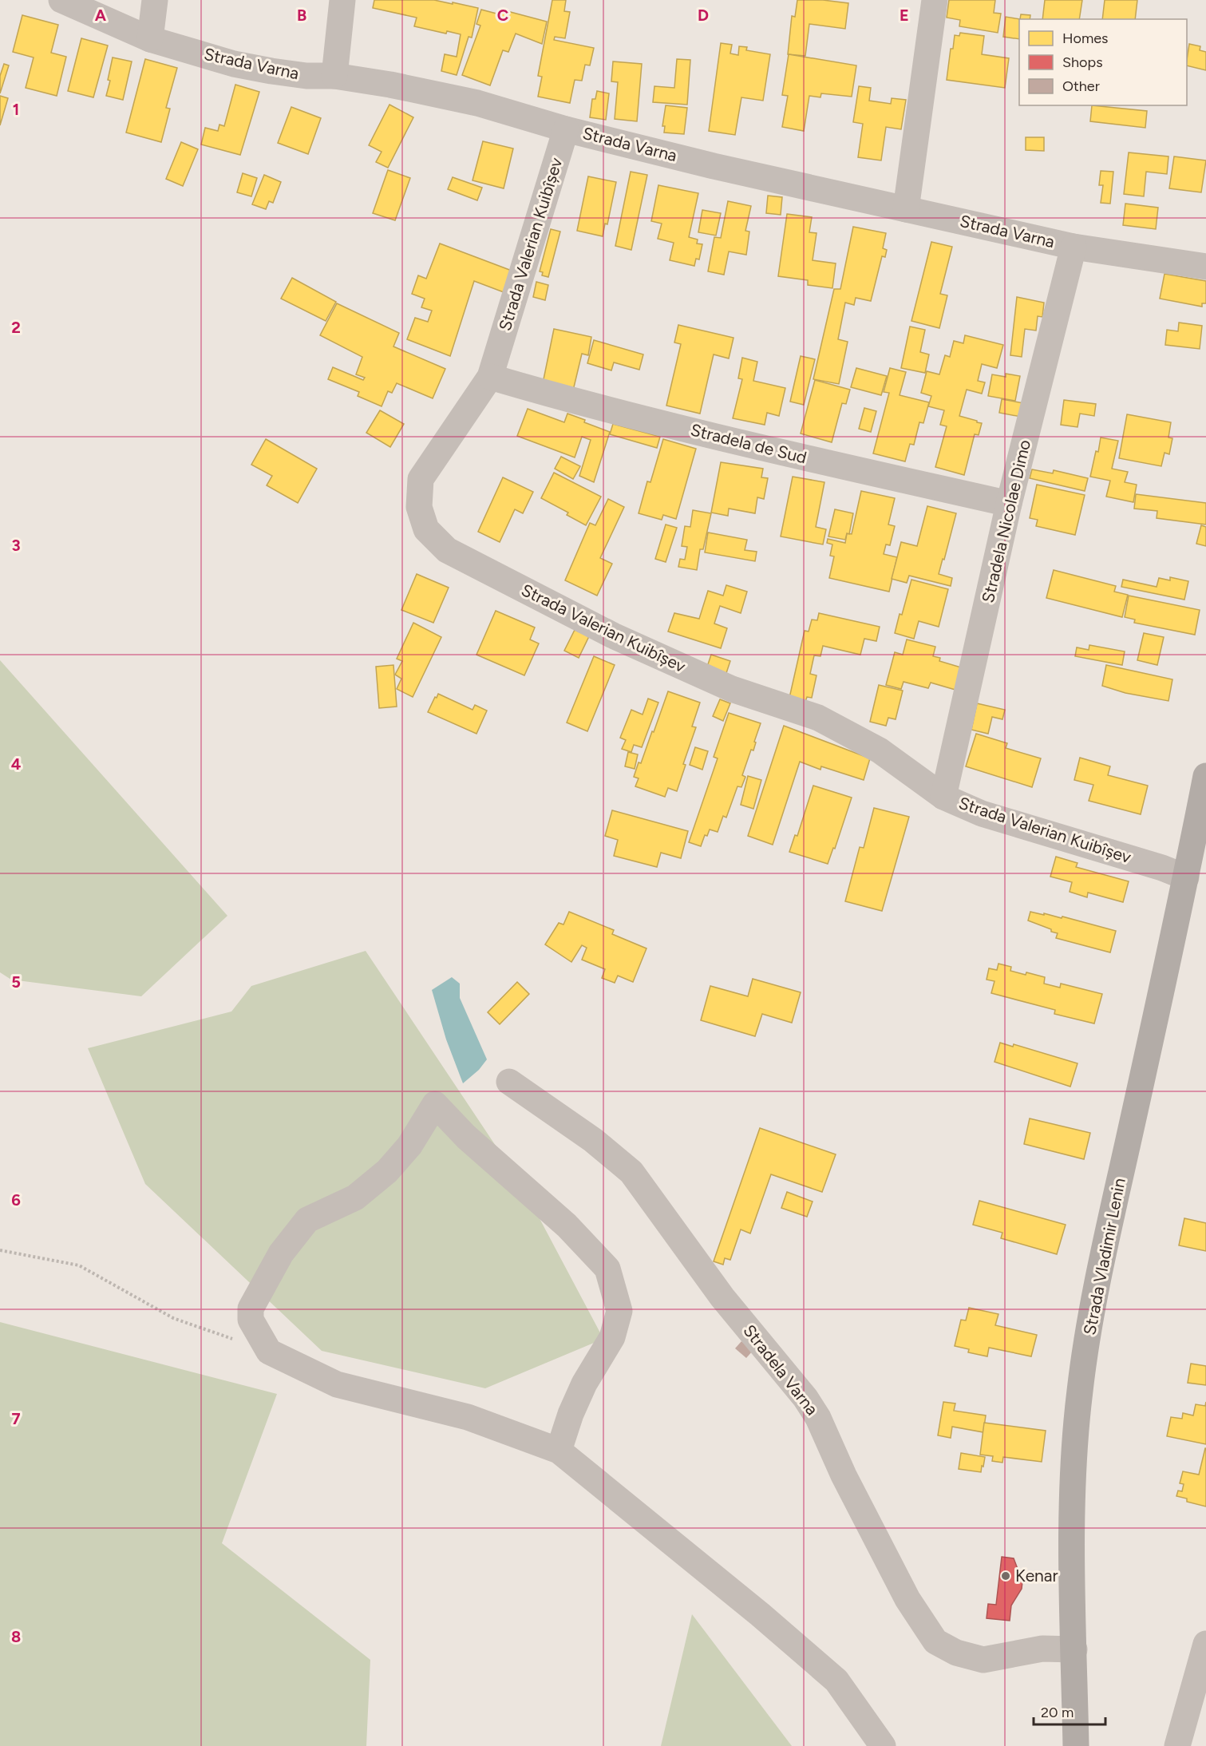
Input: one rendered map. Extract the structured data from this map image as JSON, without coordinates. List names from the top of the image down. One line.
{"streets":{"main road":["Strada Vladimir Lenin"],"street":["Strada Varna","Strada Valerian Kuibîșev","Stradela de Sud","Stradela Nicolae Dimo","Stradela Varna"]},"crossings":[["Strada Varna","Strada Valerian Kuibîșev"],["Strada Varna","Stradela Nicolae Dimo"],["Strada Valerian Kuibîșev","Stradela de Sud"],["Strada Valerian Kuibîșev","Stradela Nicolae Dimo"],["Strada Valerian Kuibîșev","Strada Vladimir Lenin"],["Stradela de Sud","Stradela Nicolae Dimo"],["Strada Vladimir Lenin","Stradela Varna"]],"places":["Kenar"],"legend":["Homes","Shops","Other"],"scale_bar":"20 m","grid":{"columns":["A","B","C","D","E"],"rows":["1","2","3","4","5","6","7","8"]}}
